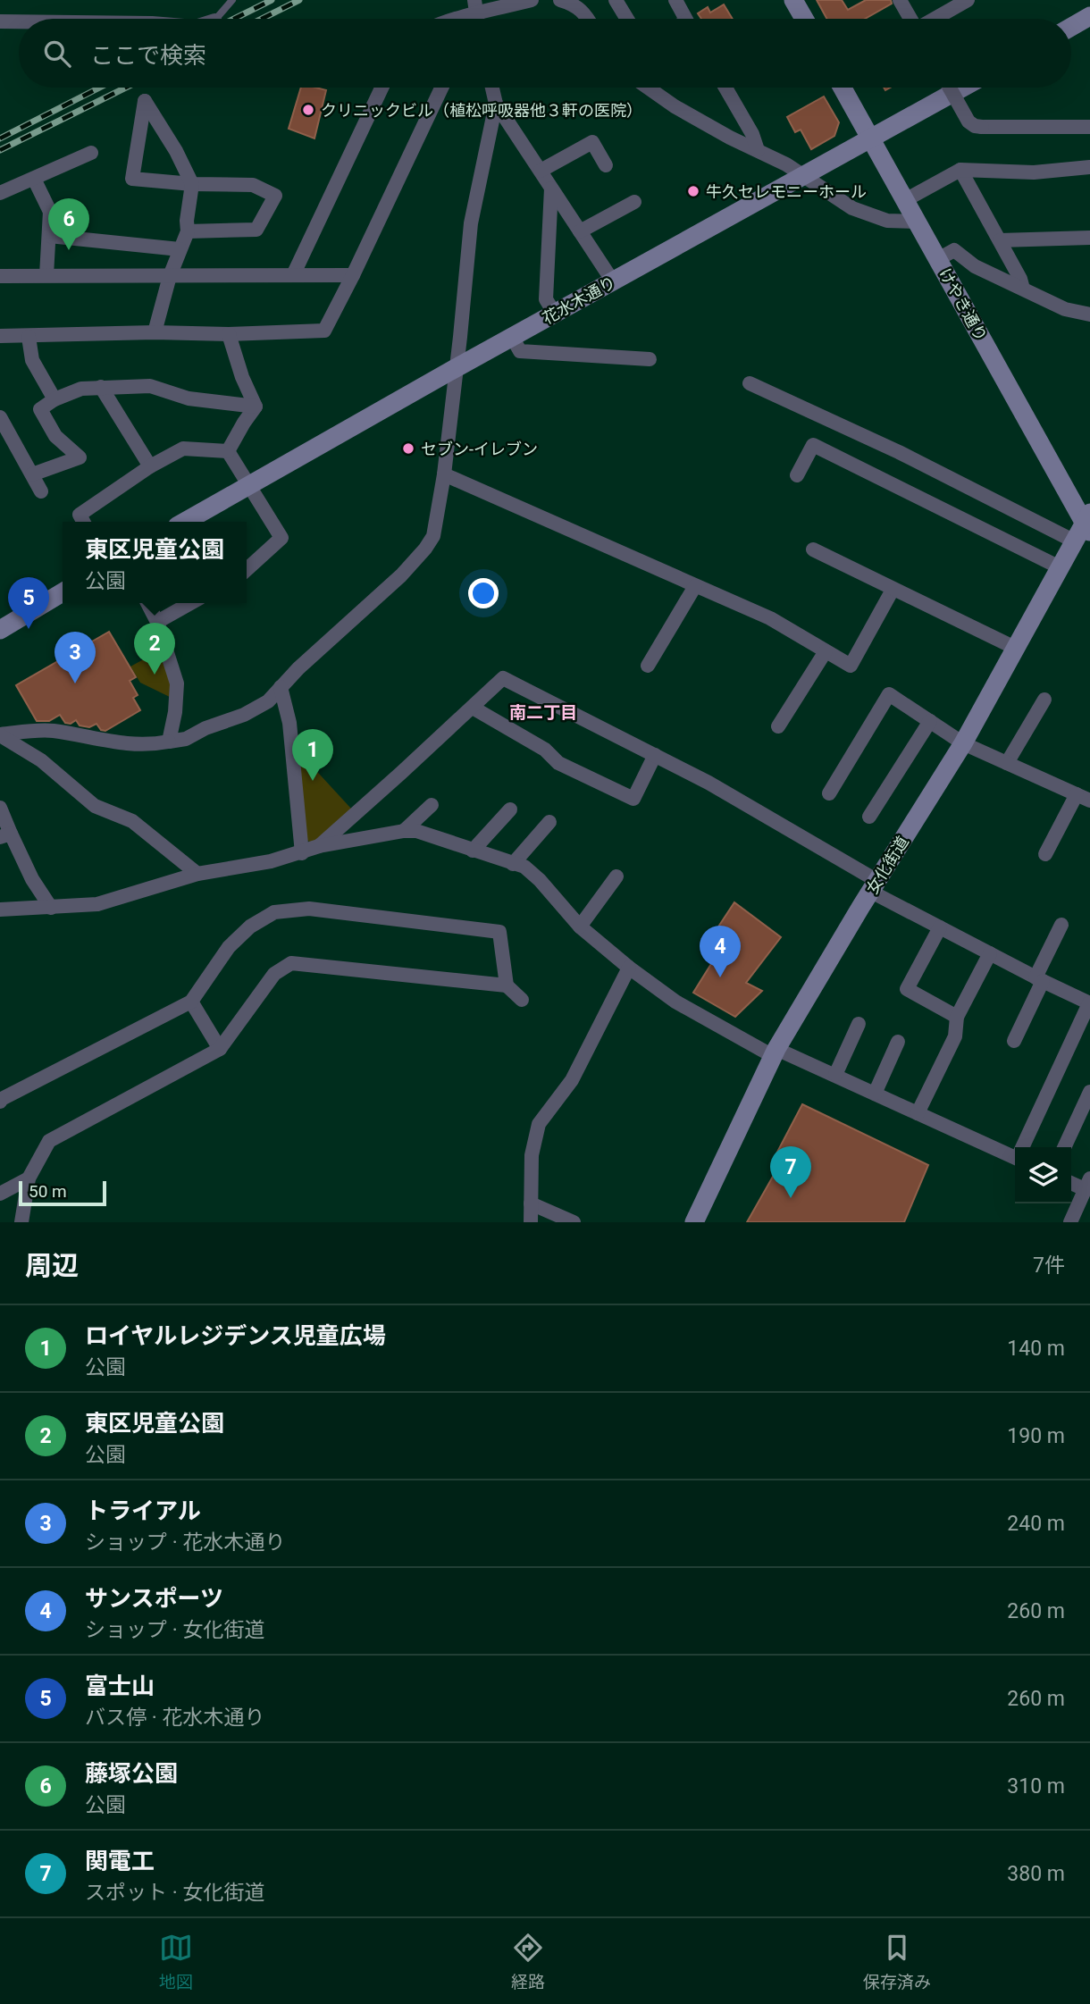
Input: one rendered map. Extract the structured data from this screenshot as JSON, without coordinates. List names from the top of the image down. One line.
{"streets":{"street":["花水木通り","けやき通り","女化街道"]},"crossings":[["花水木通り","けやき通り"],["けやき通り","女化街道"]],"districts":["南二丁目"],"places":["クリニックビル（植松呼吸器他３軒の医院）","牛久セレモニーホール","セブン-イレブン"],"scale_bar":"50 m","page":{"search":"ここで検索","pins":["6","5","2","3","1","4","7"],"popup":["東区児童公園","公園"],"scale":"50 m","heading":["周辺","7件"],"list":[{"mark":"1","name":"ロイヤルレジデンス児童広場","note":"公園","value":"140 m"},{"mark":"2","name":"東区児童公園","note":"公園","value":"190 m"},{"mark":"3","name":"トライアル","note":"ショップ · 花水木通り","value":"240 m"},{"mark":"4","name":"サンスポーツ","note":"ショップ · 女化街道","value":"260 m"},{"mark":"5","name":"富士山","note":"バス停 · 花水木通り","value":"260 m"},{"mark":"6","name":"藤塚公園","note":"公園","value":"310 m"},{"mark":"7","name":"関電工","note":"スポット · 女化街道","value":"380 m"}],"nav":["地図","経路","保存済み"]}}
